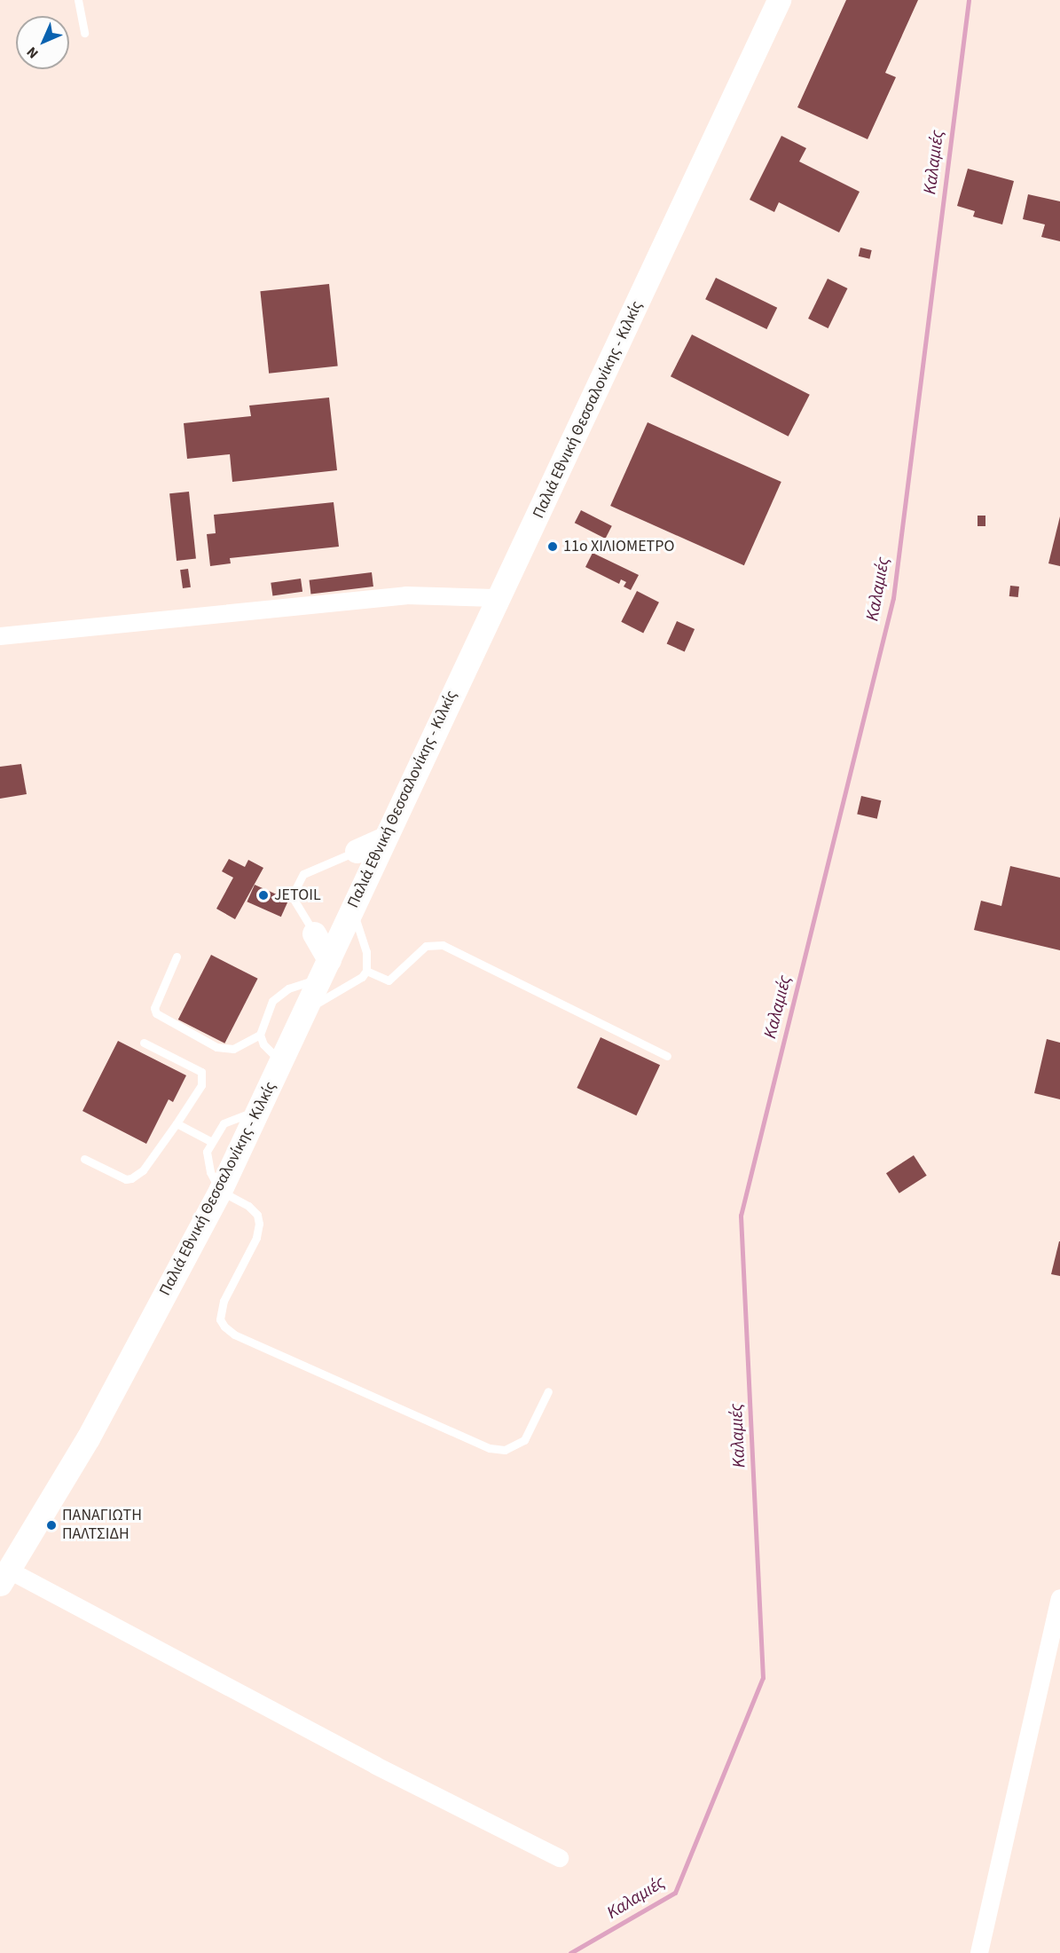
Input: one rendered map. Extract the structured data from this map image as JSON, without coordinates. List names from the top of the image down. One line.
{"streets":{"main road":["Παλιά Εθνική Θεσσαλονίκης - Κιλκίς"]},"water":["Καλαμιές"],"places":["11ο ΧΙΛΙΟΜΕΤΡΟ","JETOIL","ΠΑΝΑΓΙΩΤΗ ΠΑΛΤΣΙΔΗ"],"north":"bottom left"}
